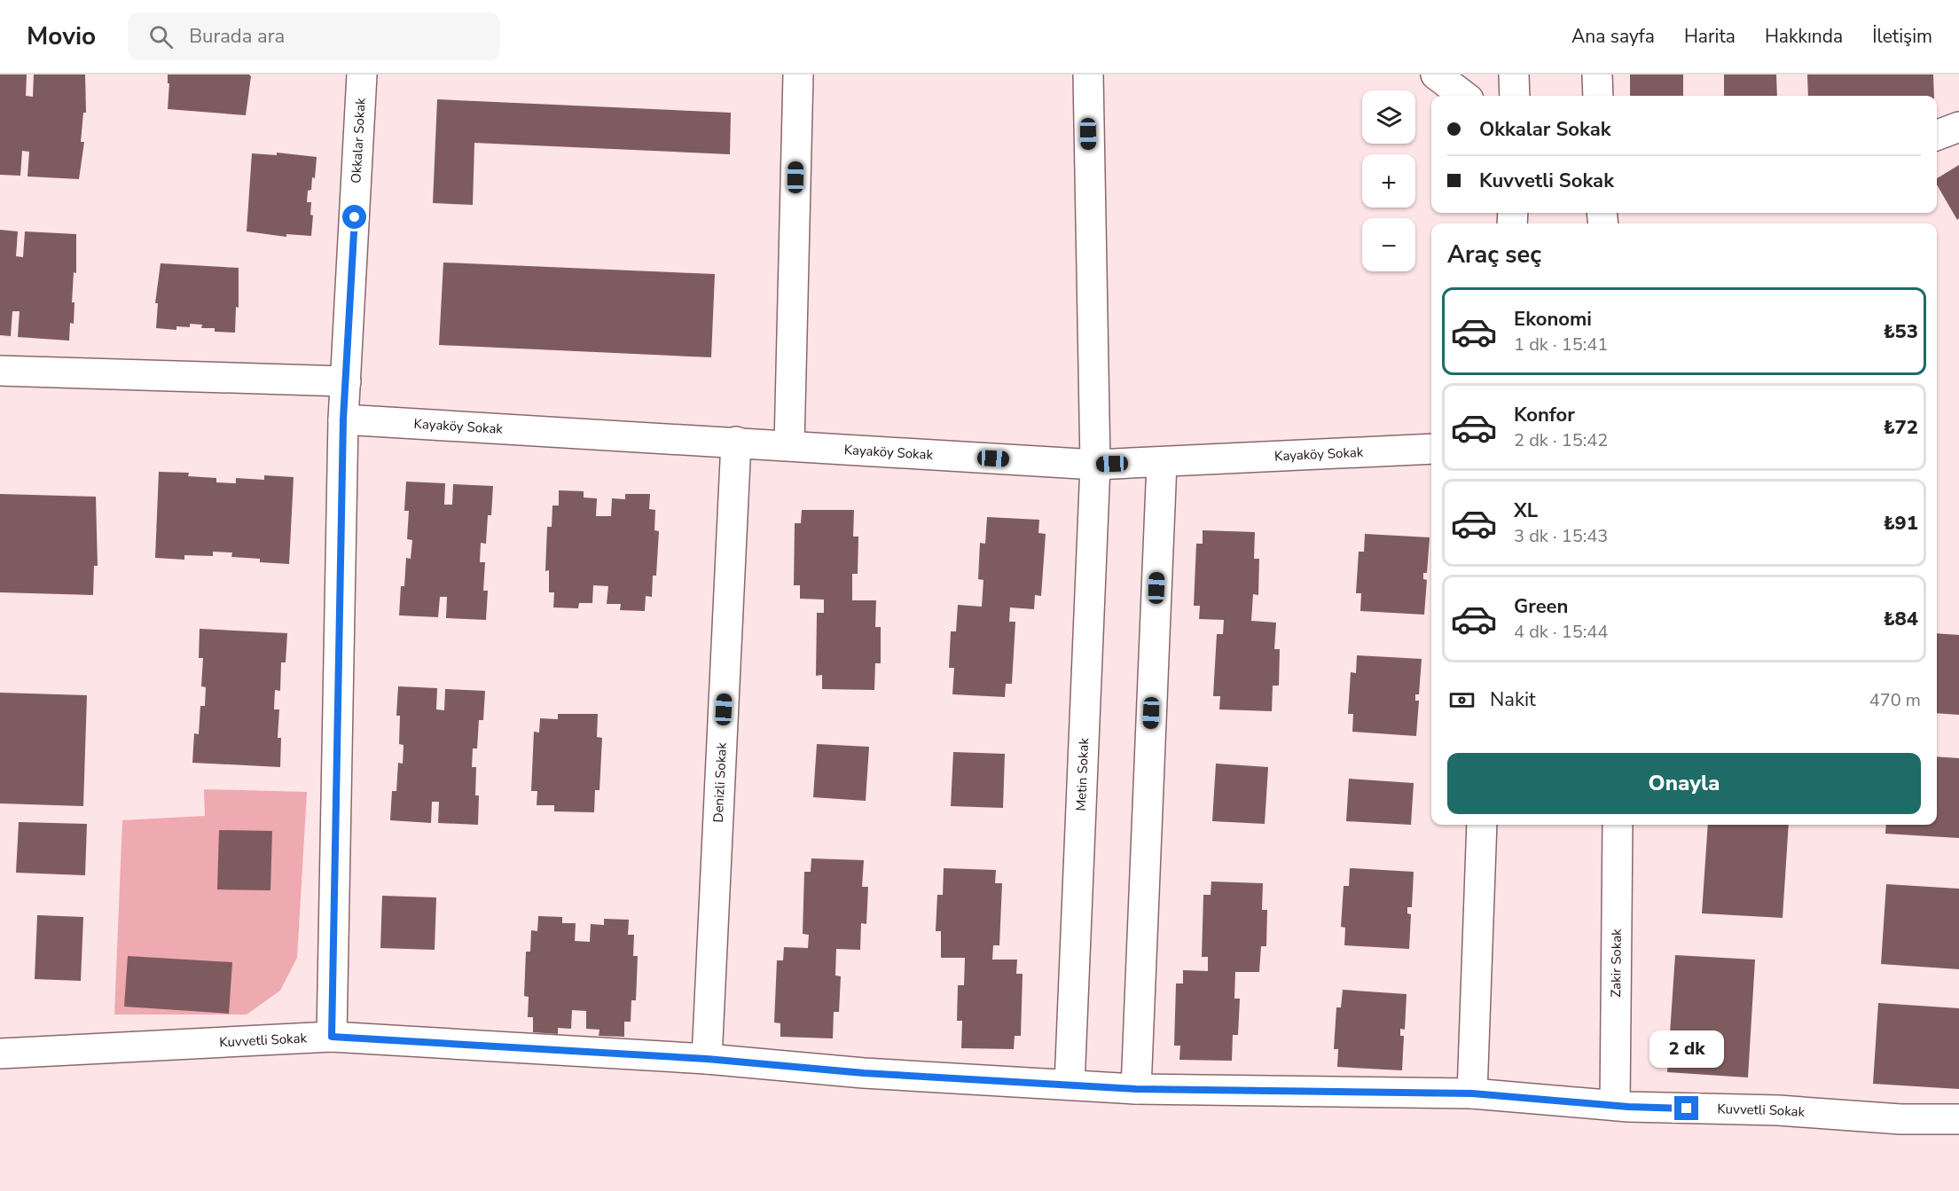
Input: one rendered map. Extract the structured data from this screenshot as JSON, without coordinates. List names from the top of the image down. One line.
{"streets":{"street":["Okkalar Sokak","Kayaköy Sokak","Metin Sokak","Denizli Sokak","Zakir Sokak","Kuvvetli Sokak"]},"crossings":[["Okkalar Sokak","Kayaköy Sokak"],["Okkalar Sokak","Kuvvetli Sokak"],["Kayaköy Sokak","Metin Sokak"],["Kayaköy Sokak","Denizli Sokak"],["Metin Sokak","Kuvvetli Sokak"],["Denizli Sokak","Kuvvetli Sokak"],["Zakir Sokak","Kuvvetli Sokak"]],"page":{"header":"Movio","search":"Burada ara","nav":["Ana sayfa","Harita","Hakkında","İletişim"],"map_buttons":["+","−"],"banner":["Okkalar Sokak","Kuvvetli Sokak"],"heading":"Araç seç","list":[{"name":"Ekonomi","note":"1 dk · 15:41","value":"₺53"},{"name":"Konfor","note":"2 dk · 15:42","value":"₺72"},{"name":"XL","note":"3 dk · 15:43","value":"₺91"},{"name":"Green","note":"4 dk · 15:44","value":"₺84"}],"pay":["Nakit","470 m"],"buttons":"Onayla","bubble":"2 dk"}}
